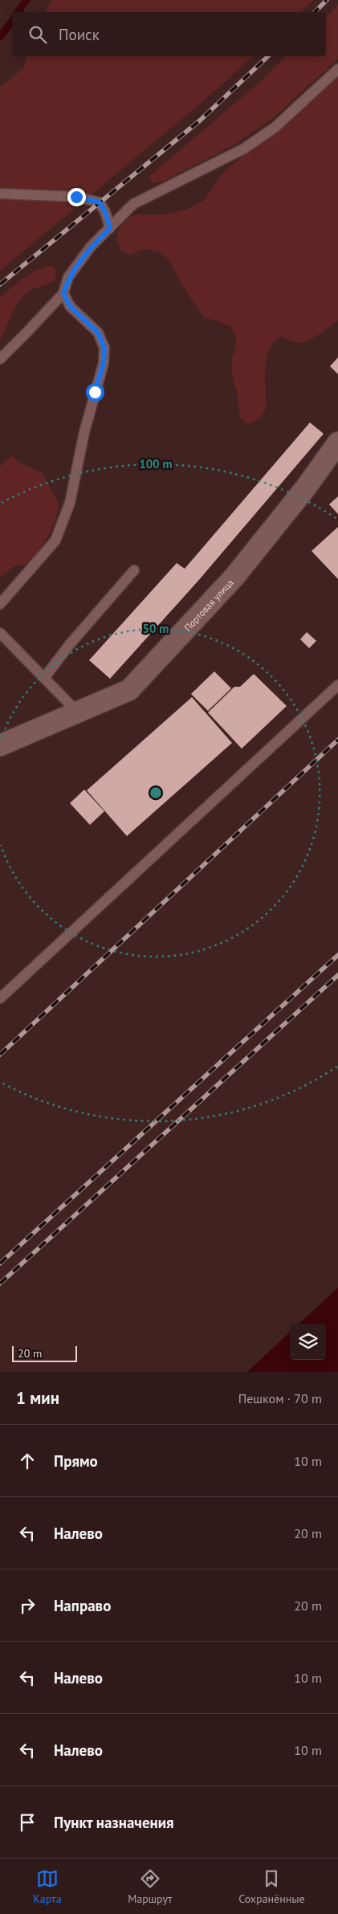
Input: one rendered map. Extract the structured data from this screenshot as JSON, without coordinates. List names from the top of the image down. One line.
{"streets":{"street":["Портовая улица"]},"scale_bar":"20 m","page":{"search":"Поиск","scale":"20 m","heading":["1 мин","Пешком · 70 m"],"list":[["Прямо","10 m"],["Налево","20 m"],["Направо","20 m"],["Налево","10 m"],["Налево","10 m"],"Пункт назначения"],"nav":["Карта","Маршрут","Сохранённые"]},"rings":["100 m","50 m"]}
